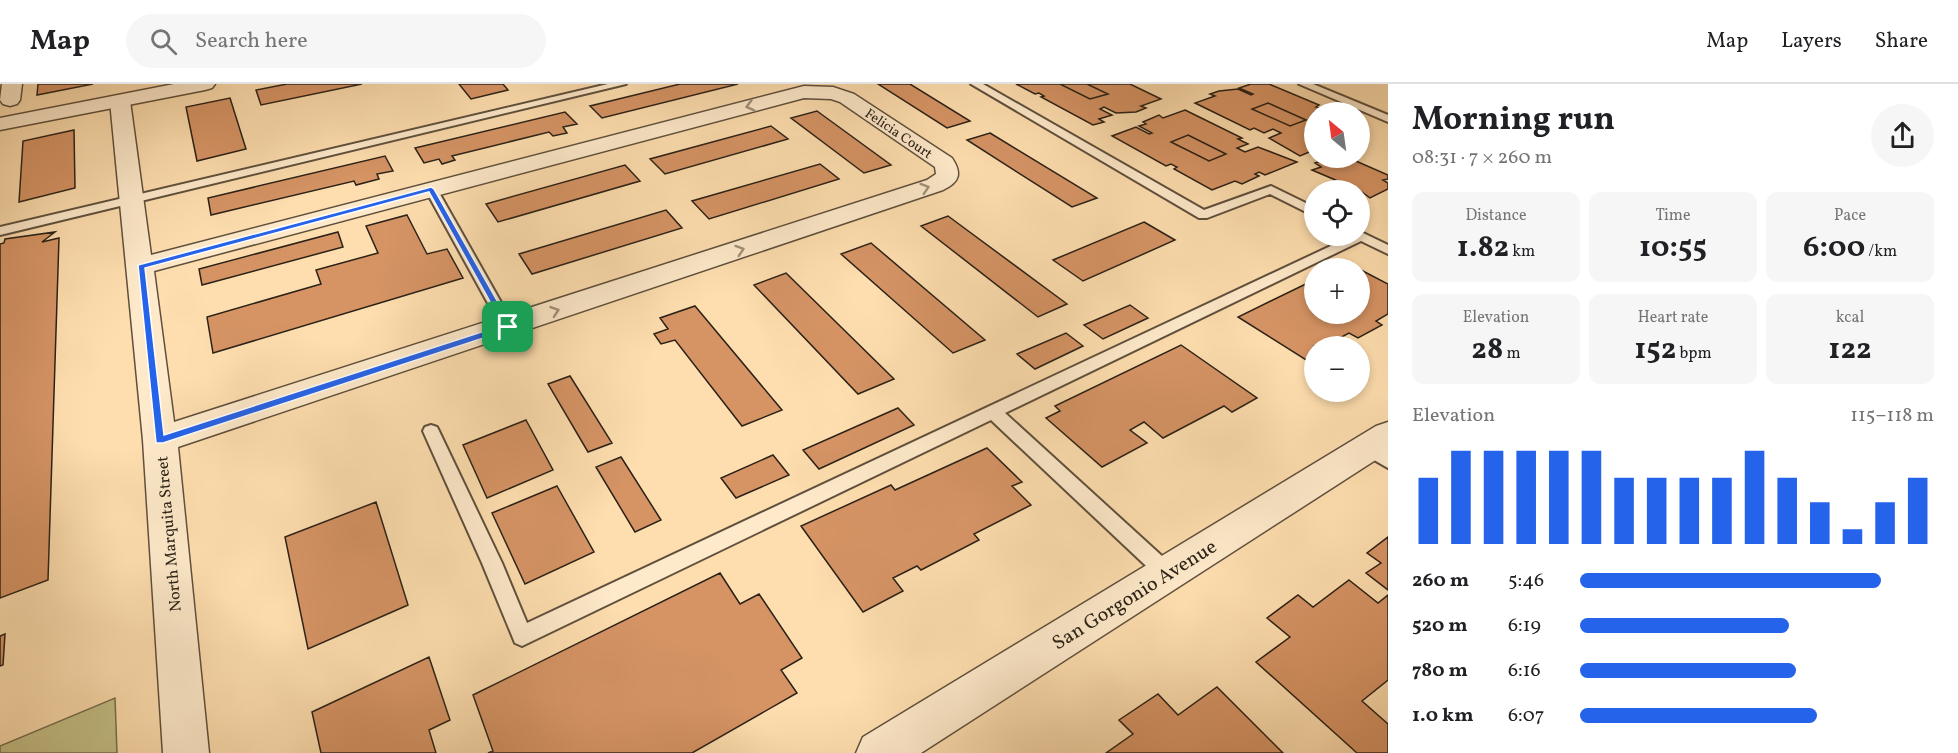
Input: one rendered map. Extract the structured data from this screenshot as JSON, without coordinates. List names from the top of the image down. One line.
{"streets":{"street":["Felicia Court","North Marquita Street","San Gorgonio Avenue"]},"crossings":[["Felicia Court","North Marquita Street"]],"north":"top left","page":{"header":"Map","search":"Search here","nav":["Map","Layers","Share"],"heading":["Morning run","08:31 · 7 × 260 m"],"map_buttons":["+","−"],"stats":[["Distance","1.82 km"],["Time","10:55"],["Pace","6:00 /km"],["Elevation","28 m"],["Heart rate","152 bpm"],["kcal","122"]],"chart":["Elevation","115–118 m"],"list":[{"name":"260 m","note":"5:46"},{"name":"520 m","note":"6:19"},{"name":"780 m","note":"6:16"},{"name":"1.0 km","note":"6:07"}]}}
